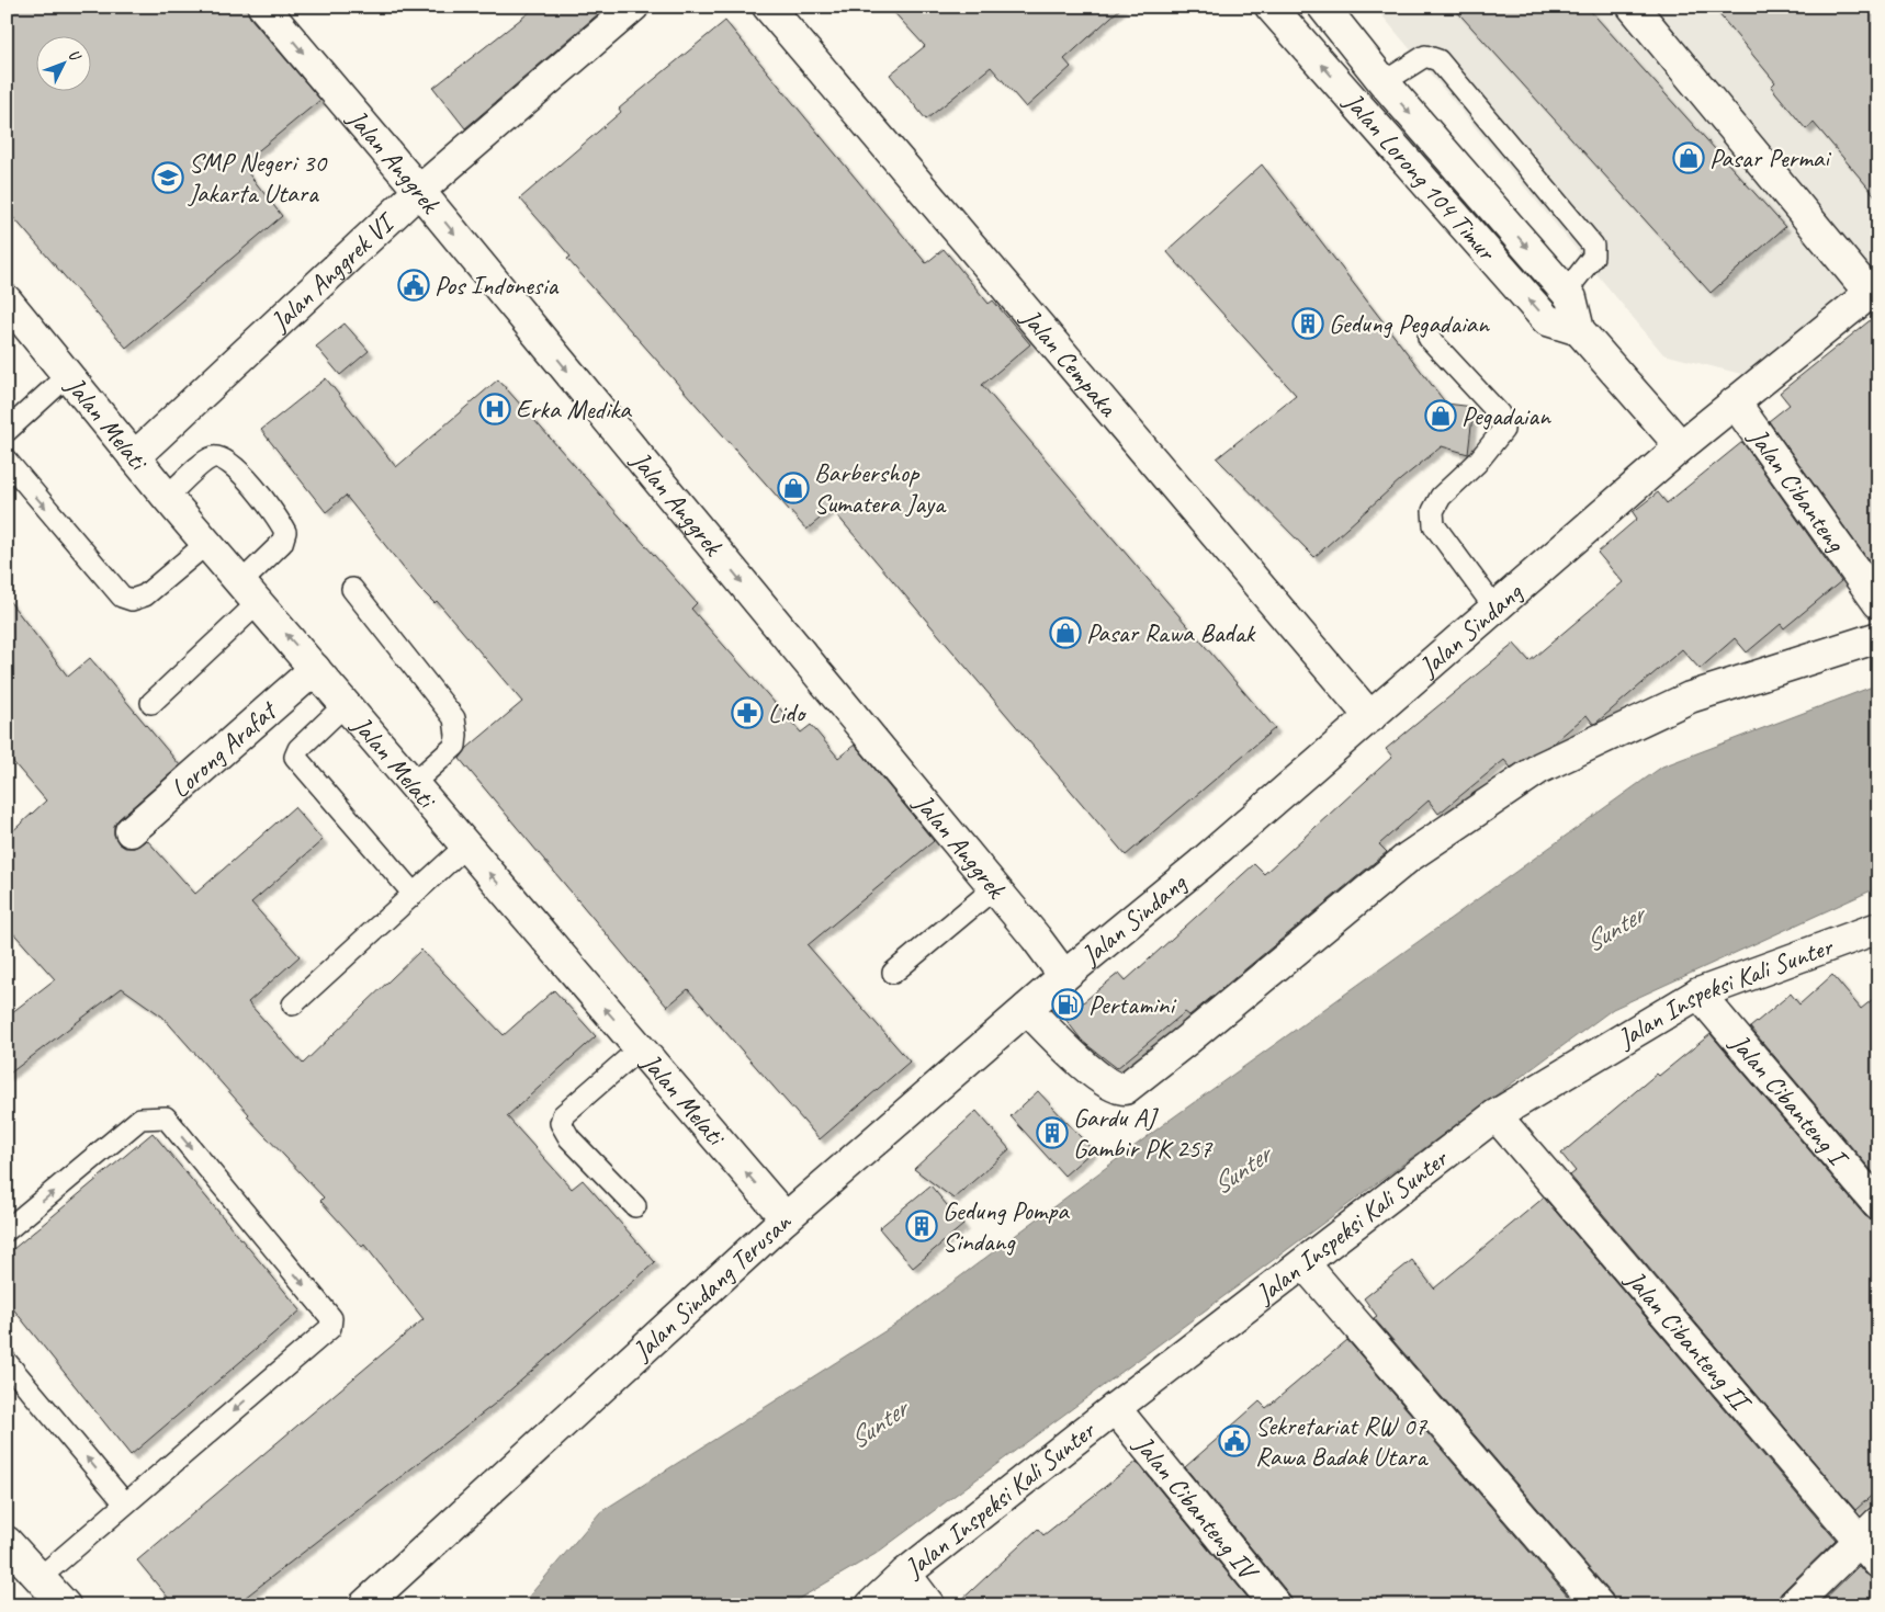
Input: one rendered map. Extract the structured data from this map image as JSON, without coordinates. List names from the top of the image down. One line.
{"streets":{"street":["Jalan Anggrek","Jalan Lorong 104 Timur","Jalan Anggrek VI","Jalan Cempaka","Jalan Melati","Jalan Cibanteng","Jalan Sindang","Lorong Arafat","Jalan Inspeksi Kali Sunter","Jalan Cibanteng I","Jalan Sindang Terusan","Jalan Cibanteng II","Jalan Cibanteng IV"]},"crossings":[["Jalan Anggrek","Jalan Anggrek VI"],["Jalan Anggrek","Jalan Sindang"],["Jalan Anggrek","Jalan Sindang Terusan"],["Jalan Lorong 104 Timur","Jalan Sindang"],["Jalan Anggrek VI","Jalan Melati"],["Jalan Cempaka","Jalan Sindang"],["Jalan Melati","Lorong Arafat"],["Jalan Melati","Jalan Sindang Terusan"],["Jalan Cibanteng","Jalan Sindang"],["Jalan Sindang","Jalan Sindang Terusan"],["Jalan Inspeksi Kali Sunter","Jalan Cibanteng I"],["Jalan Inspeksi Kali Sunter","Jalan Cibanteng II"],["Jalan Inspeksi Kali Sunter","Jalan Cibanteng IV"]],"one_way":["Jalan Anggrek","Jalan Melati"],"water":["Sunter"],"places":{"shop":["Pasar Permai","Pegadaian","Barbershop Sumatera Jaya","Pasar Rawa Badak"],"school or university":["SMP Negeri 30 Jakarta Utara"],"public building":["Pos Indonesia","Sekretariat RW 07 Rawa Badak Utara"],"building":["Gedung Pegadaian","Gardu AJ Gambir PK 257","Gedung Pompa Sindang"],"hospital":["Erka Medika"],"pharmacy":["Lido"],"fuel station":["Pertamini"]},"north":"top right"}
